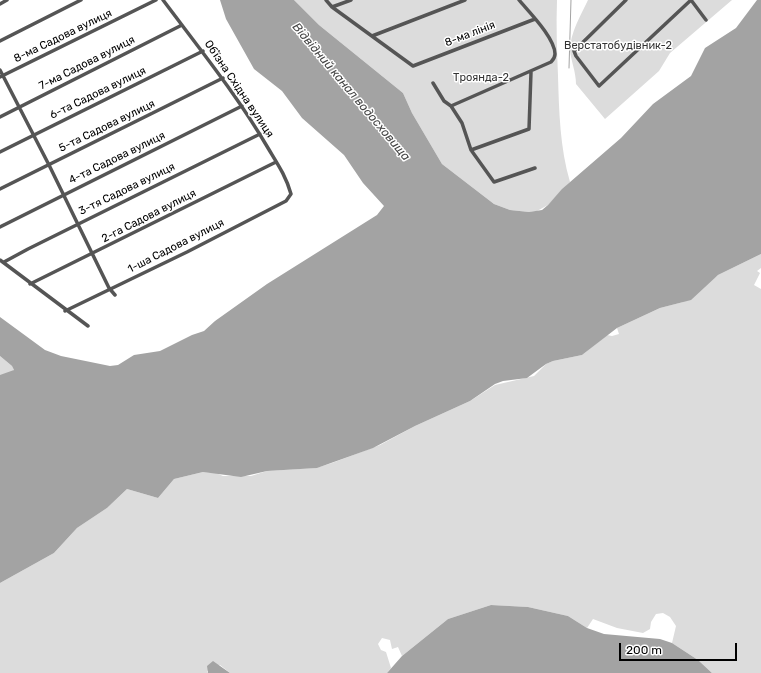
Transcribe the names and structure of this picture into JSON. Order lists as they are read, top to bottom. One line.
{"streets":{"street":["8-ма лінія","8-ма Садова вулиця","7-ма Садова вулиця","Обʼїзна Східна вулиця","6-та Садова вулиця","5-та Садова вулиця","4-та Садова вулиця","3-тя Садова вулиця","2-га Садова вулиця","1-ша Садова вулиця"]},"crossings":[["7-ма Садова вулиця","Обʼїзна Східна вулиця"],["Обʼїзна Східна вулиця","6-та Садова вулиця"],["Обʼїзна Східна вулиця","5-та Садова вулиця"],["Обʼїзна Східна вулиця","4-та Садова вулиця"],["Обʼїзна Східна вулиця","3-тя Садова вулиця"],["Обʼїзна Східна вулиця","2-га Садова вулиця"],["Обʼїзна Східна вулиця","1-ша Садова вулиця"]],"water":["Відвідний канал водосховища"],"parks":["Верстатобудівник-2","Троянда-2"],"scale_bar":"200 m"}
